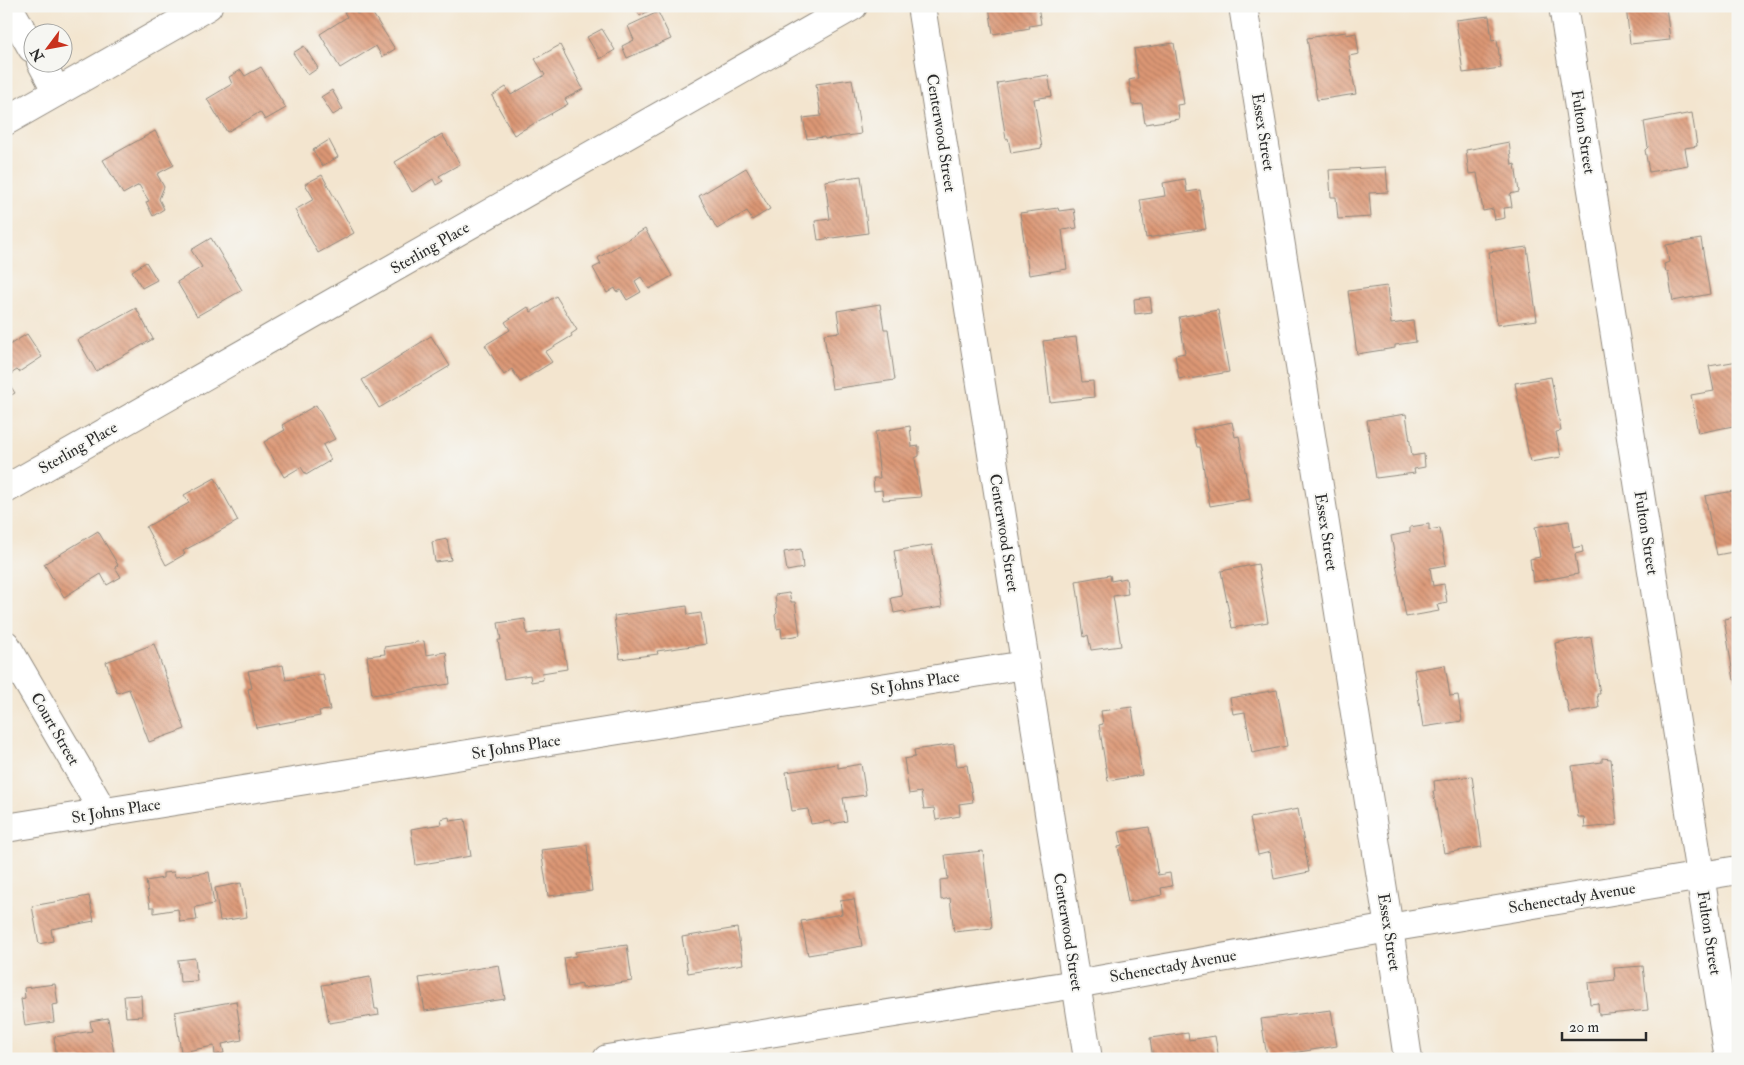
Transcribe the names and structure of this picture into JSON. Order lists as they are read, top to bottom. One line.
{"streets":{"street":["Essex Street","Fulton Street","Centerwood Street","Sterling Place","St Johns Place","Court Street","Schenectady Avenue"]},"crossings":[["Essex Street","Schenectady Avenue"],["Fulton Street","Schenectady Avenue"],["Centerwood Street","St Johns Place"],["Centerwood Street","Schenectady Avenue"],["St Johns Place","Court Street"]],"scale_bar":"20 m","north":"bottom left"}
